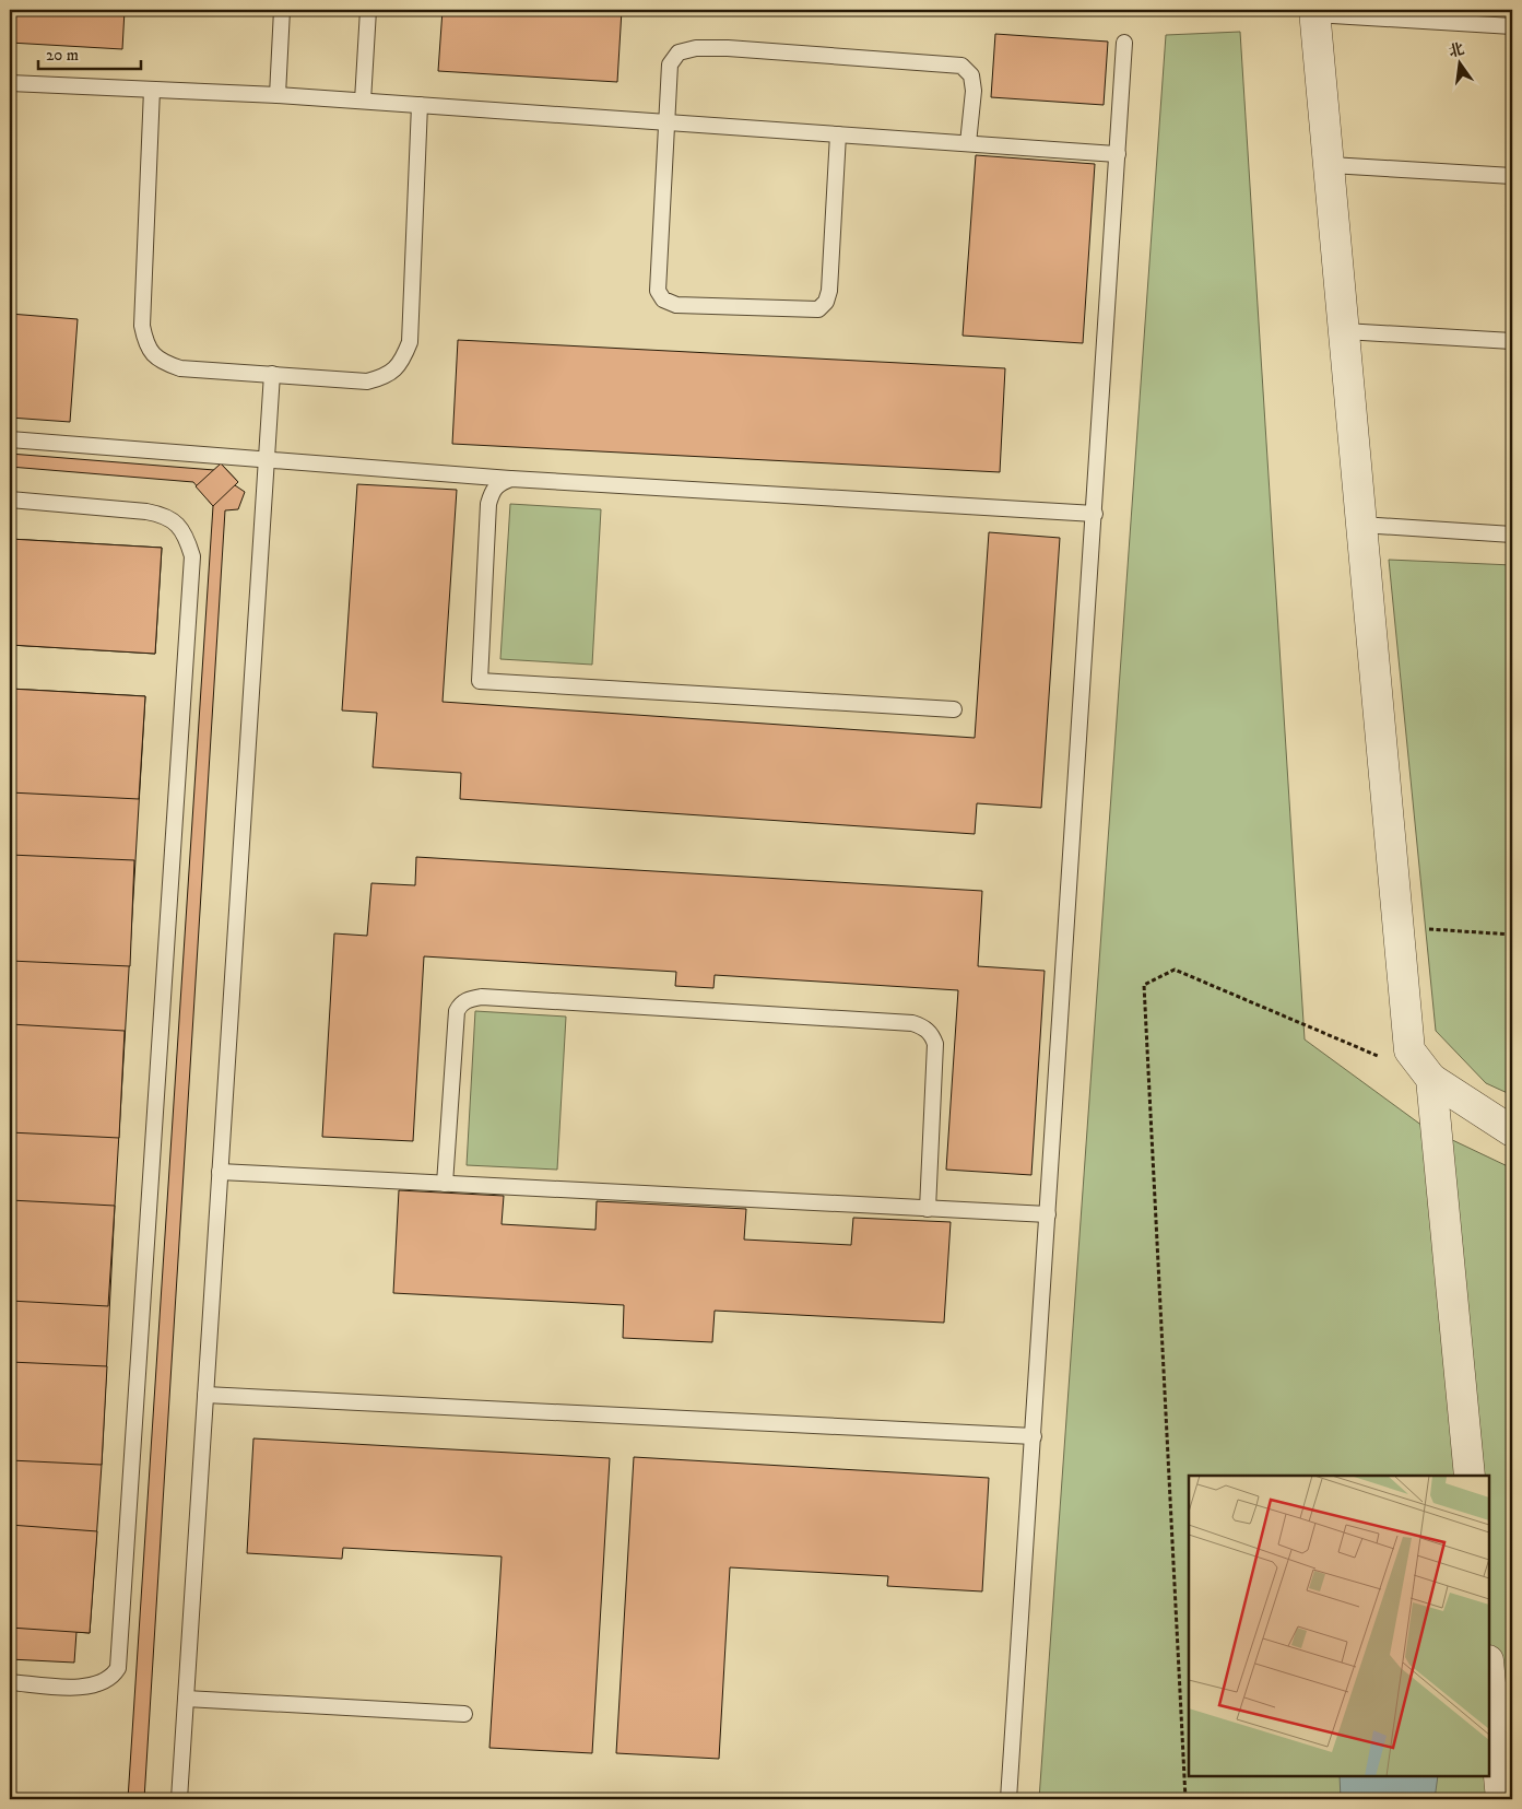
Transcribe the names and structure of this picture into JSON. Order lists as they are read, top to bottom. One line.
{"scale_bar":"20 m","north":"top"}
